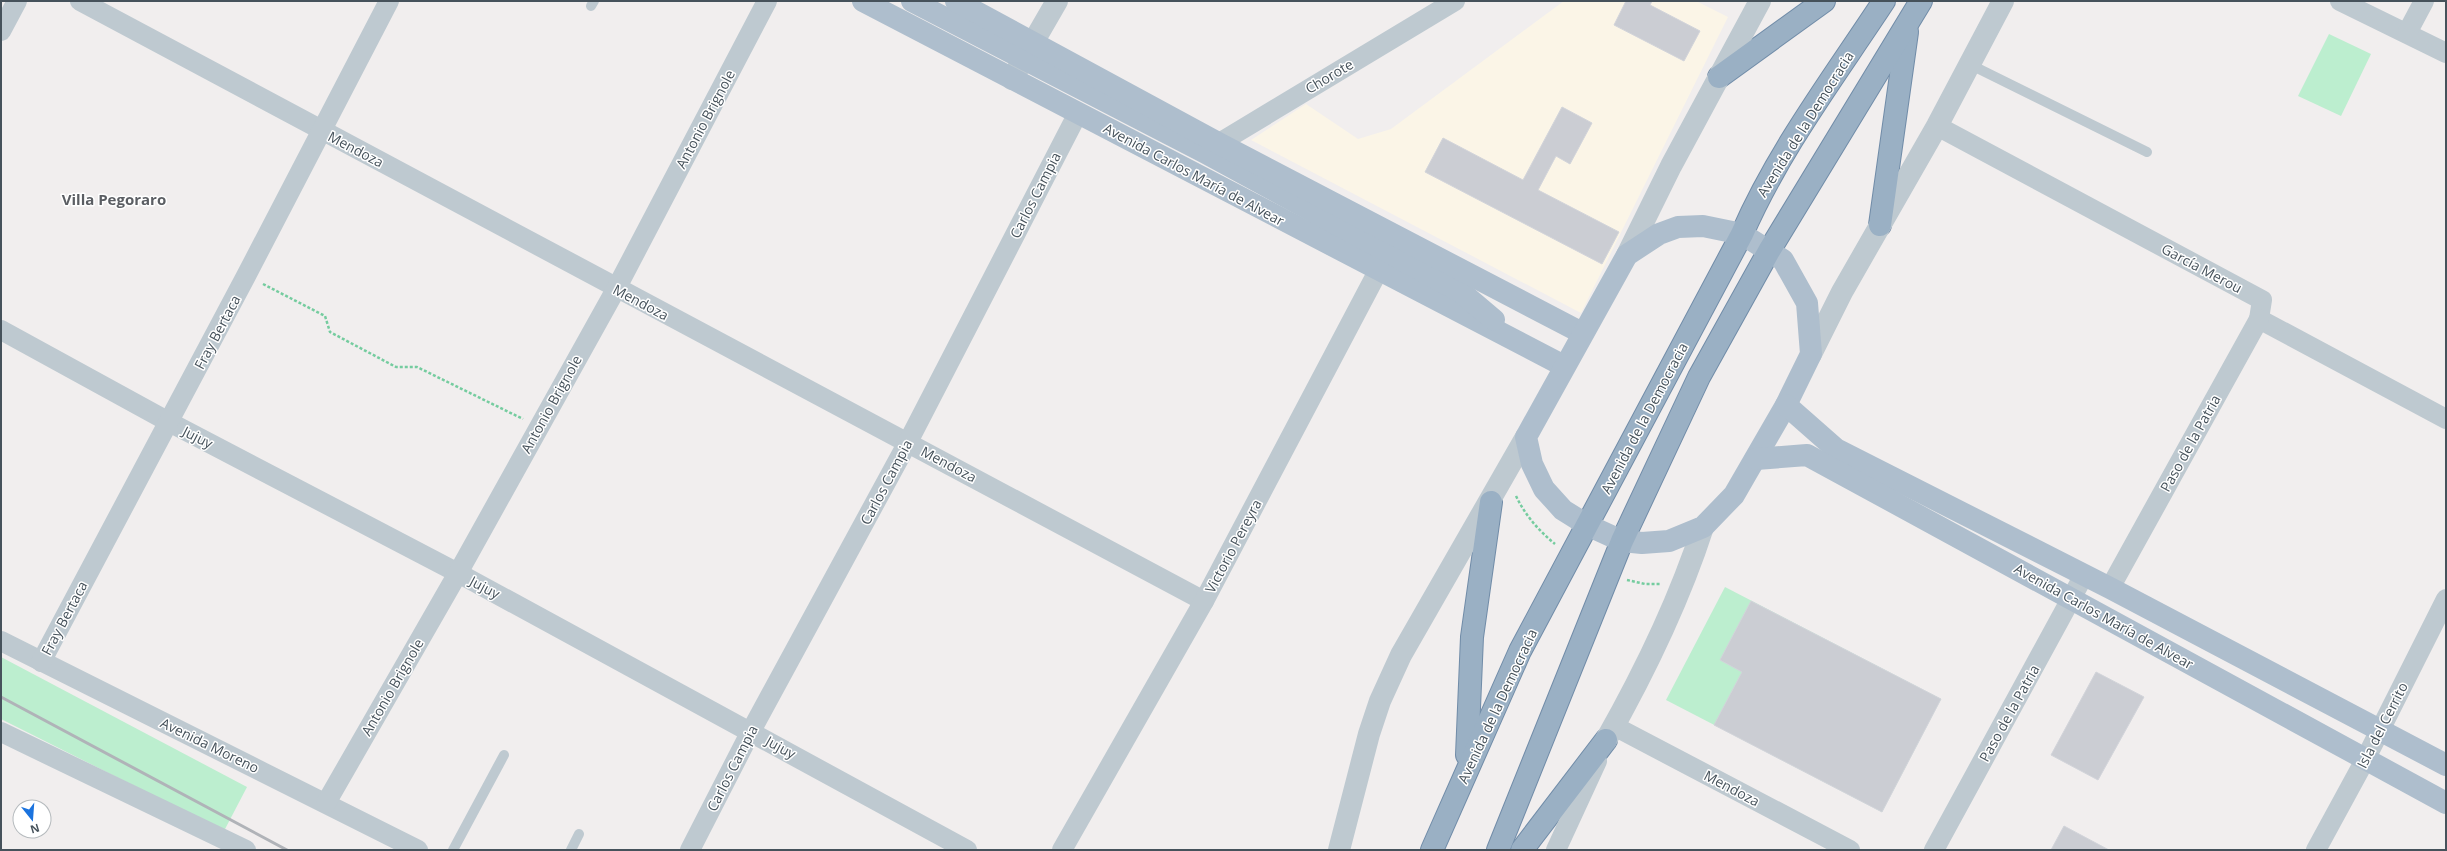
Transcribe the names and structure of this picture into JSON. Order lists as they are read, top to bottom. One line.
{"streets":{"highway":["Avenida de la Democracia"],"main road":["Avenida Carlos María de Alvear"],"street":["Chorote","Antonio Brignole","Mendoza","Carlos Campia","García Merou","Fray Bertaca","Jujuy","Paso de la Patria","Victorio Pereyra","Isla del Cerrito","Avenida Moreno"]},"crossings":[["Chorote","Avenida Carlos María de Alvear"],["Antonio Brignole","Mendoza"],["Antonio Brignole","Jujuy"],["Antonio Brignole","Avenida Moreno"],["Mendoza","Carlos Campia"],["Mendoza","Fray Bertaca"],["Mendoza","Victorio Pereyra"],["Avenida Carlos María de Alvear","Carlos Campia"],["Avenida Carlos María de Alvear","Paso de la Patria"],["Avenida Carlos María de Alvear","Victorio Pereyra"],["Avenida Carlos María de Alvear","Isla del Cerrito"],["Carlos Campia","Jujuy"],["García Merou","Paso de la Patria"],["Fray Bertaca","Jujuy"],["Fray Bertaca","Avenida Moreno"]],"districts":["Villa Pegoraro"],"north":"bottom"}
